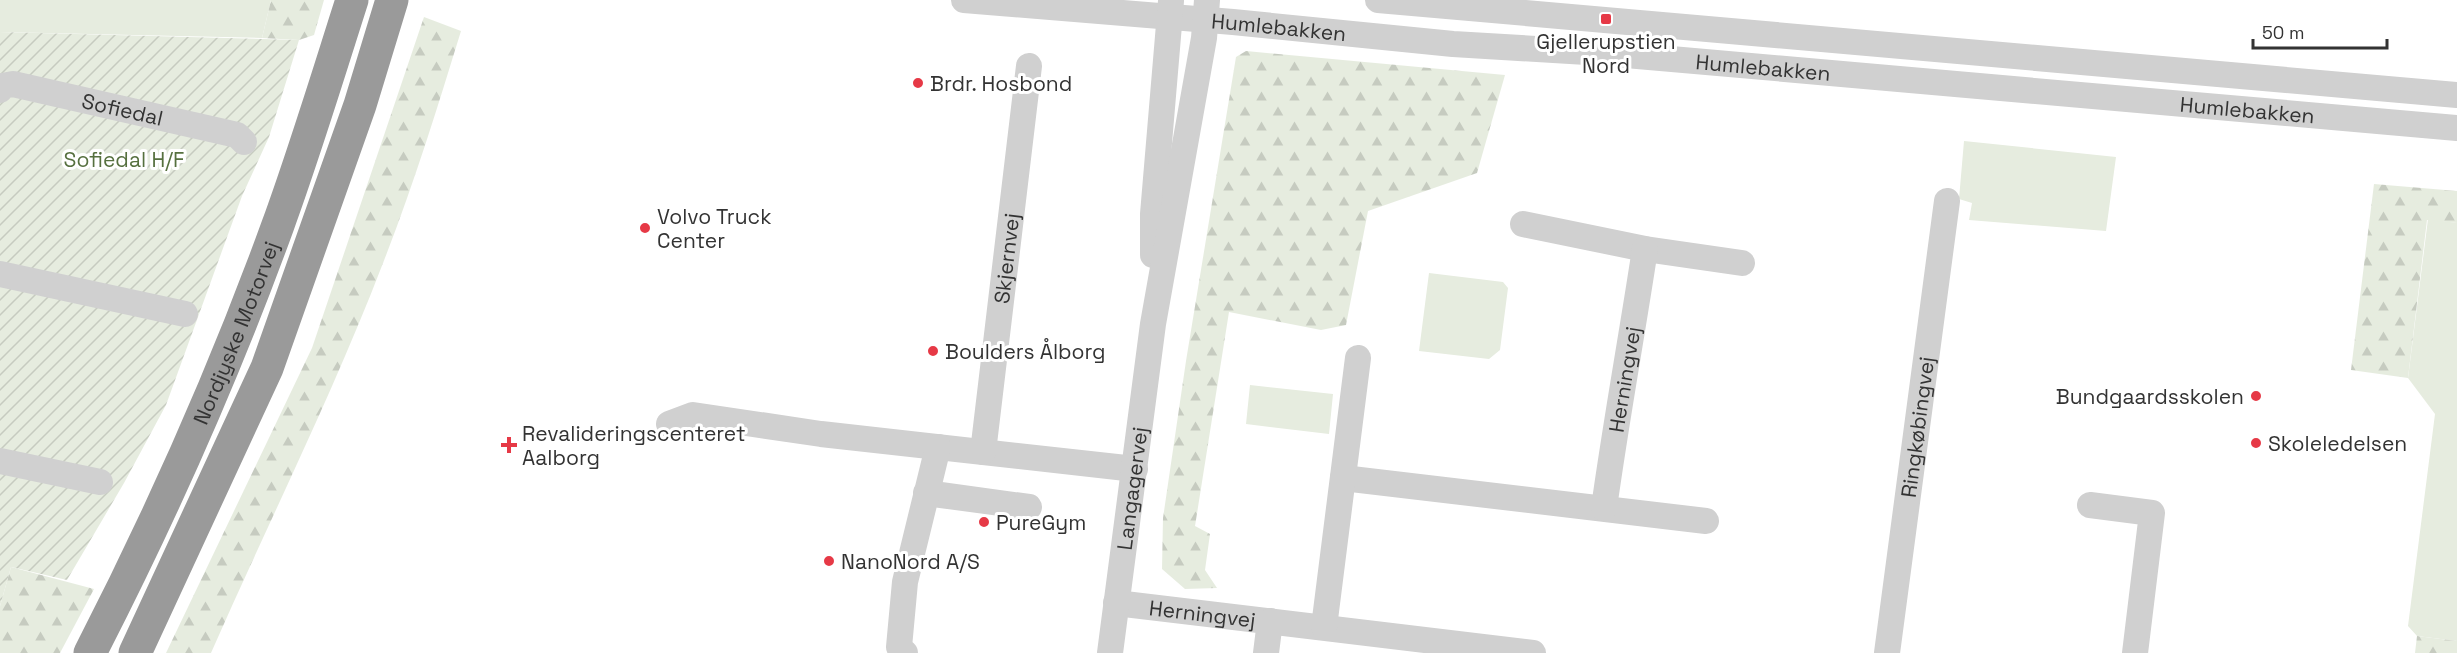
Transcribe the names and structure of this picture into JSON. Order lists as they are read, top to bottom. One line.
{"streets":{"highway":["Nordjyske Motorvej"],"street":["Humlebakken","Sofiedal","Skjernvej","Herningvej","Ringkøbingvej","Langagervej"]},"crossings":[["Humlebakken","Langagervej"],["Herningvej","Langagervej"]],"parks":["Sofiedal H/F"],"places":{"transit":["Gjellerupstien Nord"],"other":["Brdr. Hosbond","Volvo Truck Center","Boulders Ålborg","Bundgaardsskolen","Skoleledelsen","PureGym","NanoNord A/S"],"health":["Revalideringscenteret Aalborg"]},"scale_bar":"50 m"}
